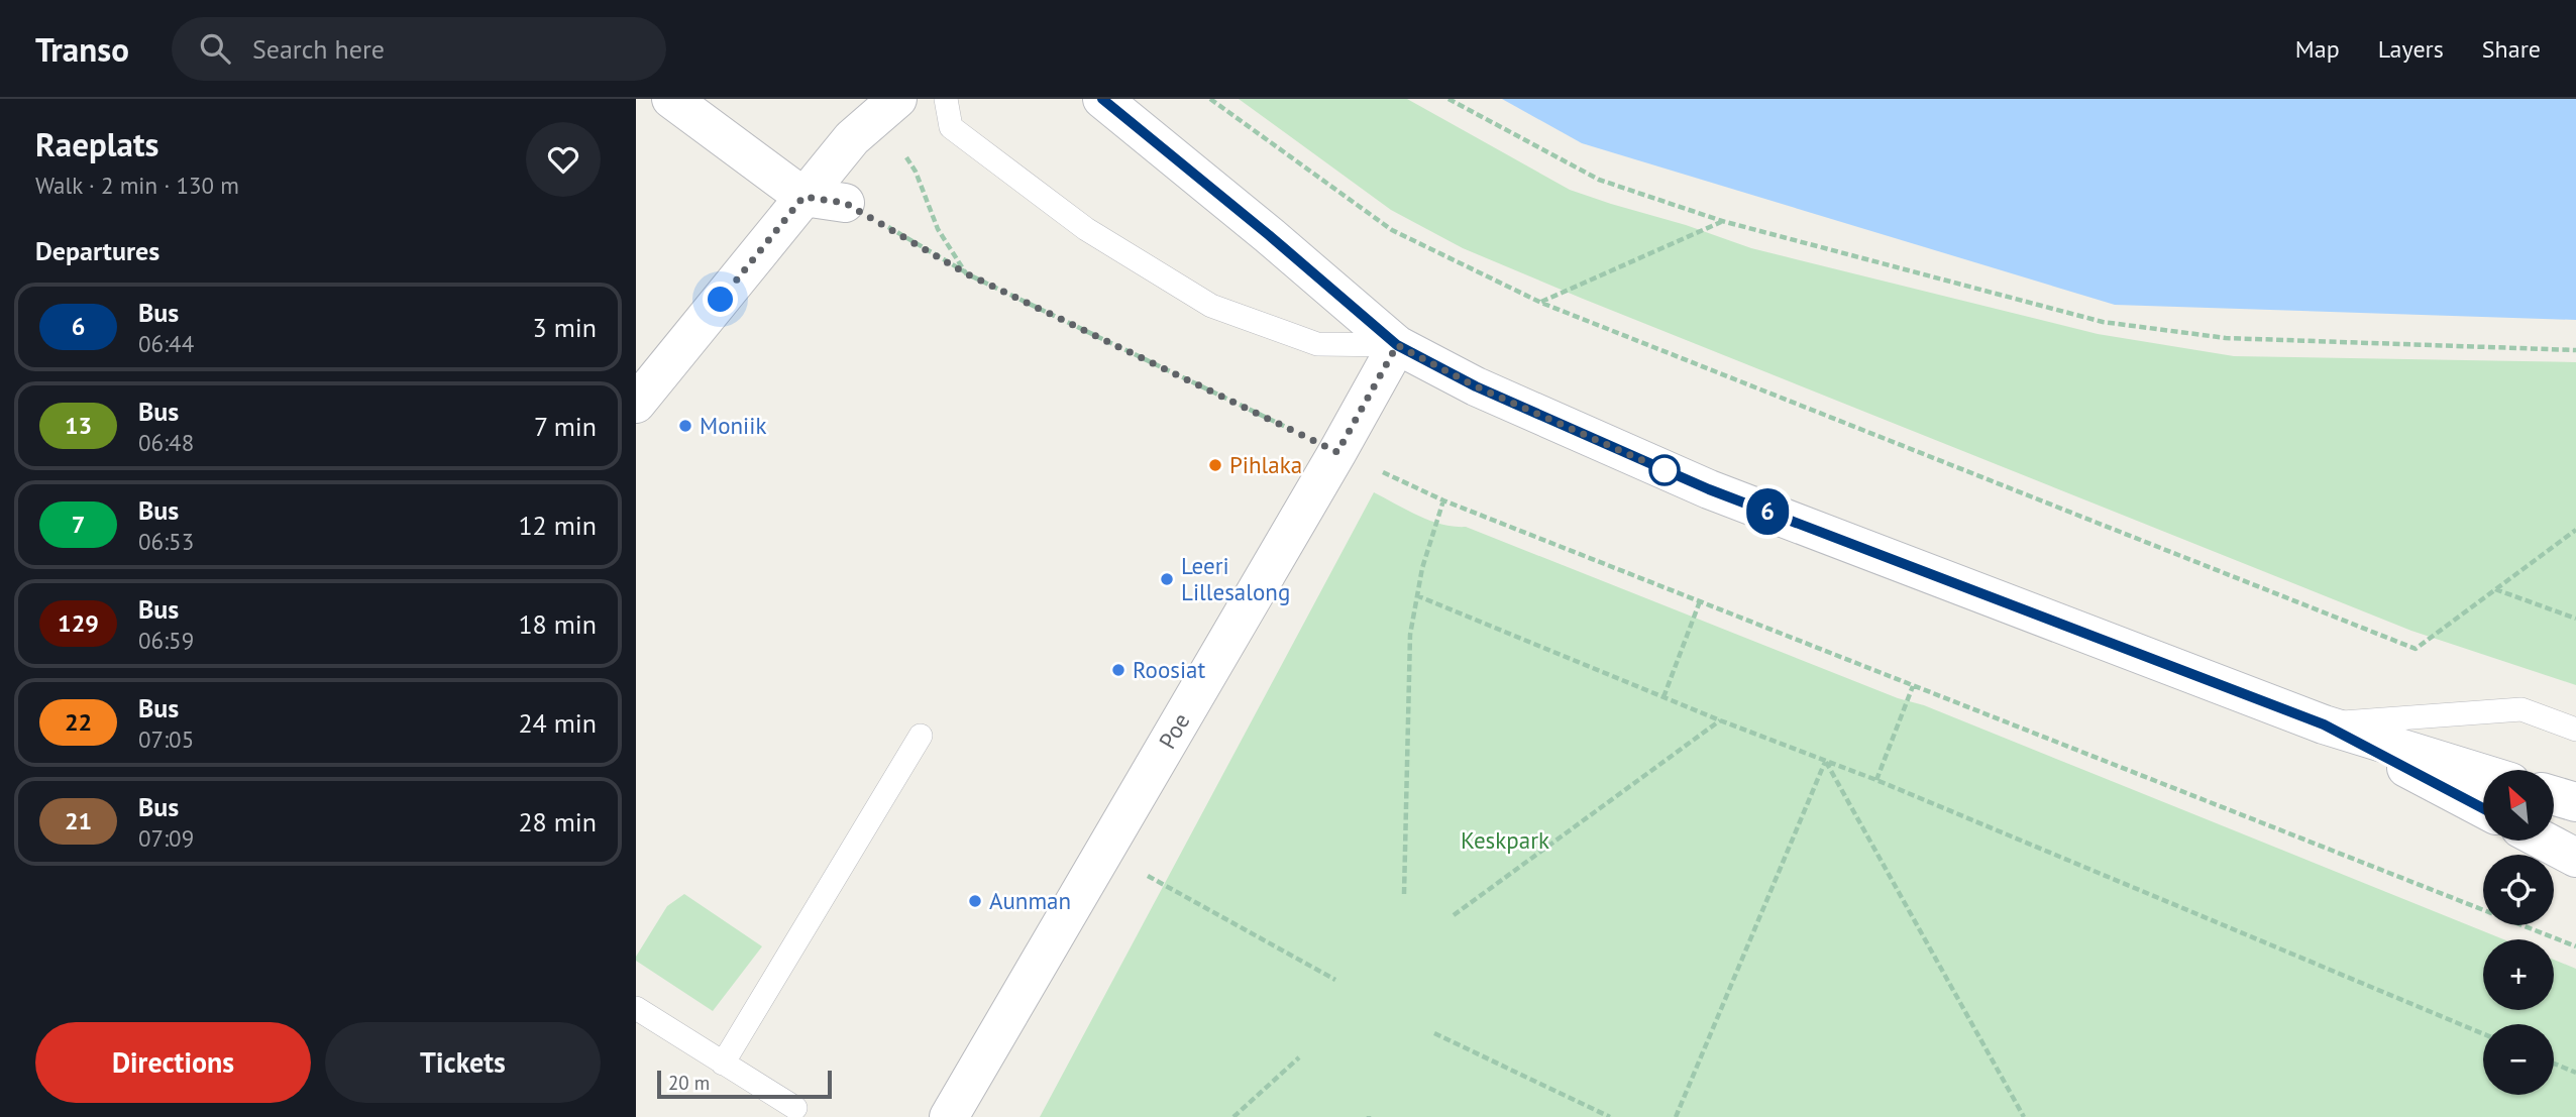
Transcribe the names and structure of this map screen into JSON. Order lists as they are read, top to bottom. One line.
{"streets":{"main road":["Poe"]},"parks":["Keskpark"],"places":["Moniik","Pihlaka","Leeri Lillesalong","Roosiat","Aunman"],"lines":["bus line 6"],"scale_bar":"20 m","north":"top left","page":{"header":"Transo","search":"Search here","nav":["Map","Layers","Share"],"heading":[["Raeplats","Walk · 2 min · 130 m"],"Departures"],"on_map":"6","list":[{"mark":"6","name":"Bus","note":"06:44","value":"3 min"},{"mark":"13","name":"Bus","note":"06:48","value":"7 min"},{"mark":"7","name":"Bus","note":"06:53","value":"12 min"},{"mark":"129","name":"Bus","note":"06:59","value":"18 min"},{"mark":"22","name":"Bus","note":"07:05","value":"24 min"},{"mark":"21","name":"Bus","note":"07:09","value":"28 min"}],"map_buttons":["+","−"],"buttons":["Directions","Tickets"],"scale":"20 m"}}
